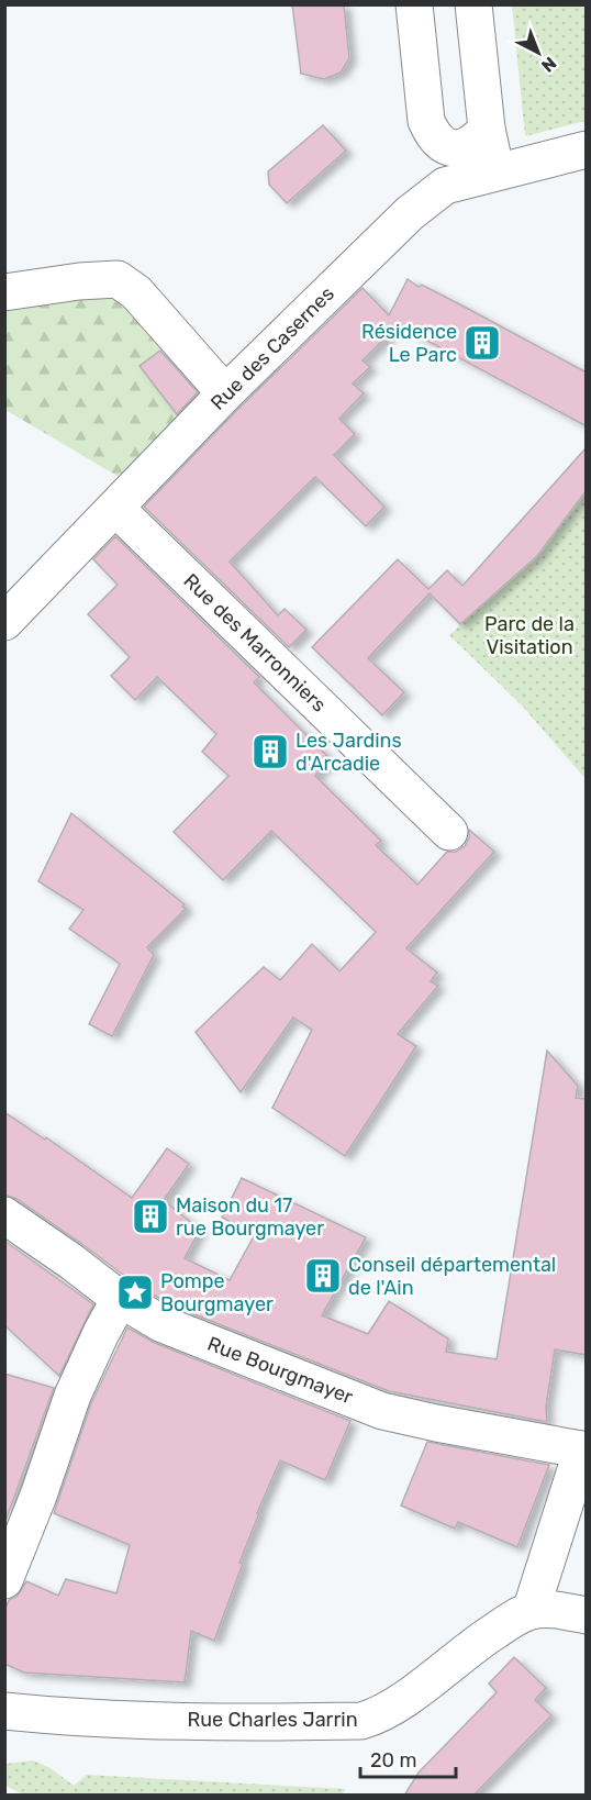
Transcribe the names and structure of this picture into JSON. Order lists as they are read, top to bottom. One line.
{"streets":{"street":["Rue des Casernes","Rue des Marronniers","Rue Bourgmayer","Rue Charles Jarrin"]},"crossings":[["Rue des Casernes","Rue des Marronniers"]],"parks":["Parc de la Visitation"],"places":{"building":["Résidence Le Parc","Les Jardins d'Arcadie","Maison du 17 rue Bourgmayer","Conseil départemental de l'Ain"],"place":["Pompe Bourgmayer"]},"scale_bar":"20 m","north":"bottom right"}
